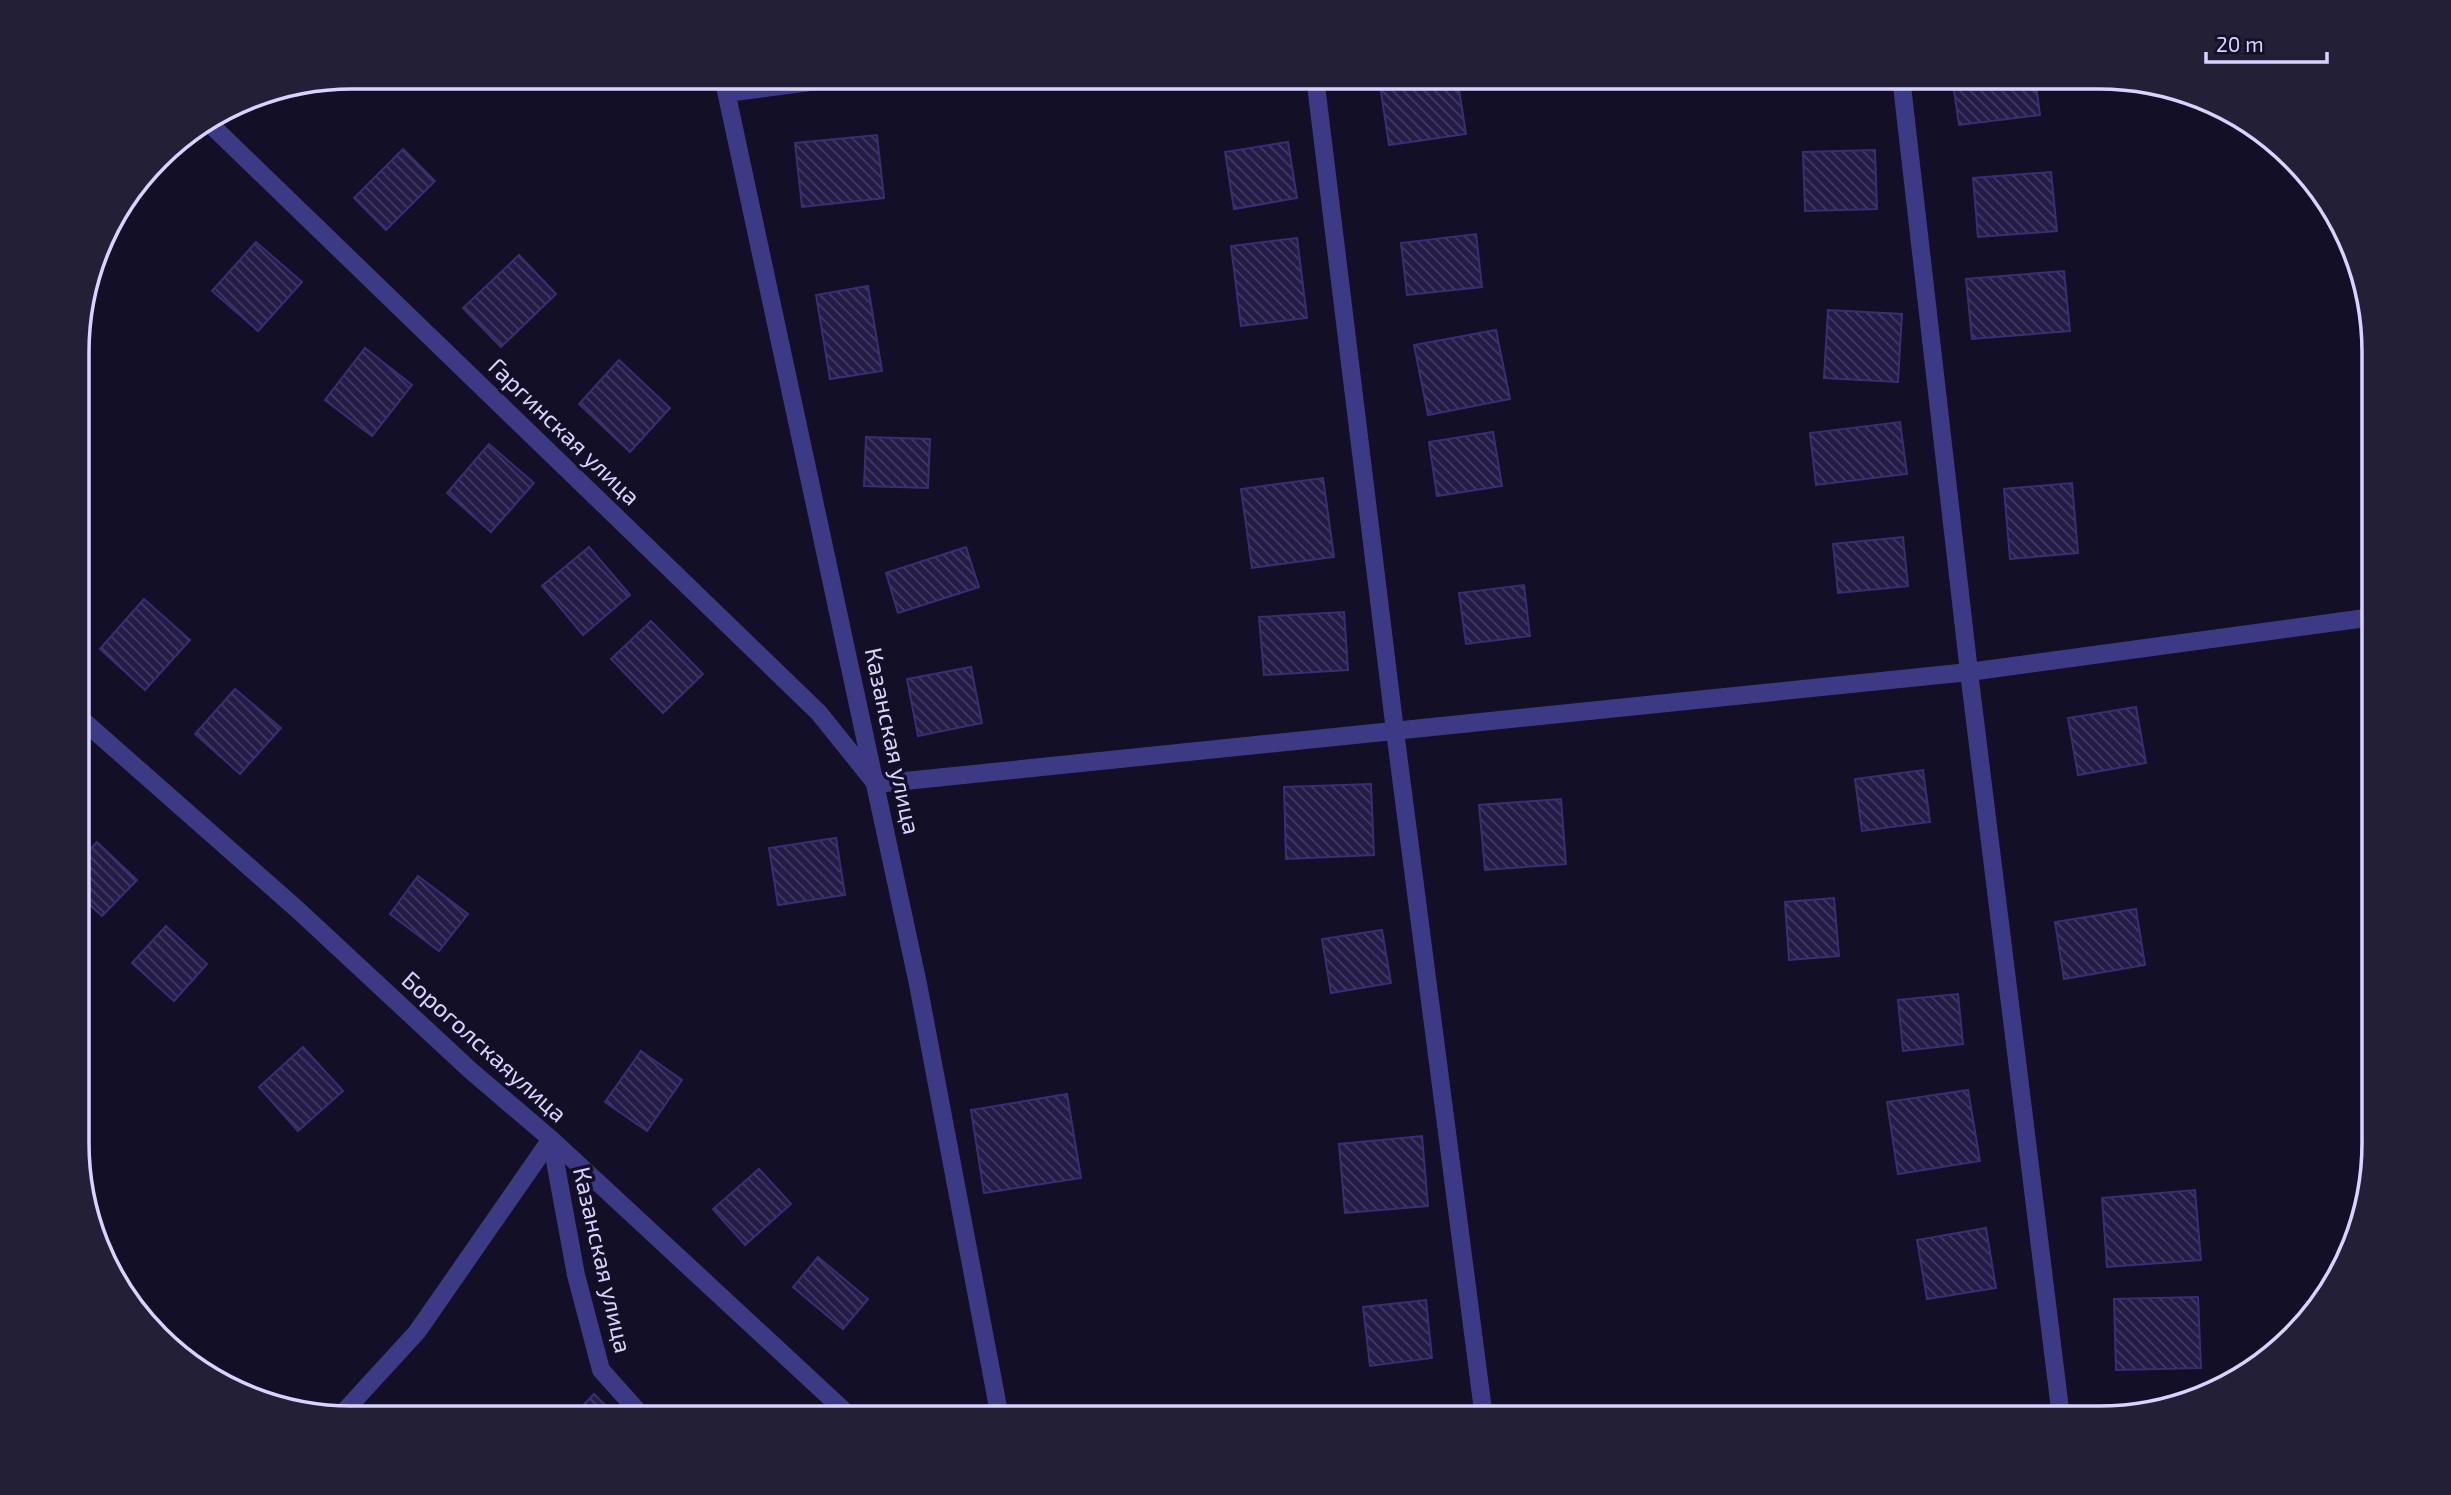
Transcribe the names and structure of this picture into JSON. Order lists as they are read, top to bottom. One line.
{"streets":{"street":["Гаргинская улица","Казанская улица","Бороголскаяулица"]},"crossings":[["Гаргинская улица","Казанская улица"],["Казанская улица","Бороголскаяулица"]],"scale_bar":"20 m"}
